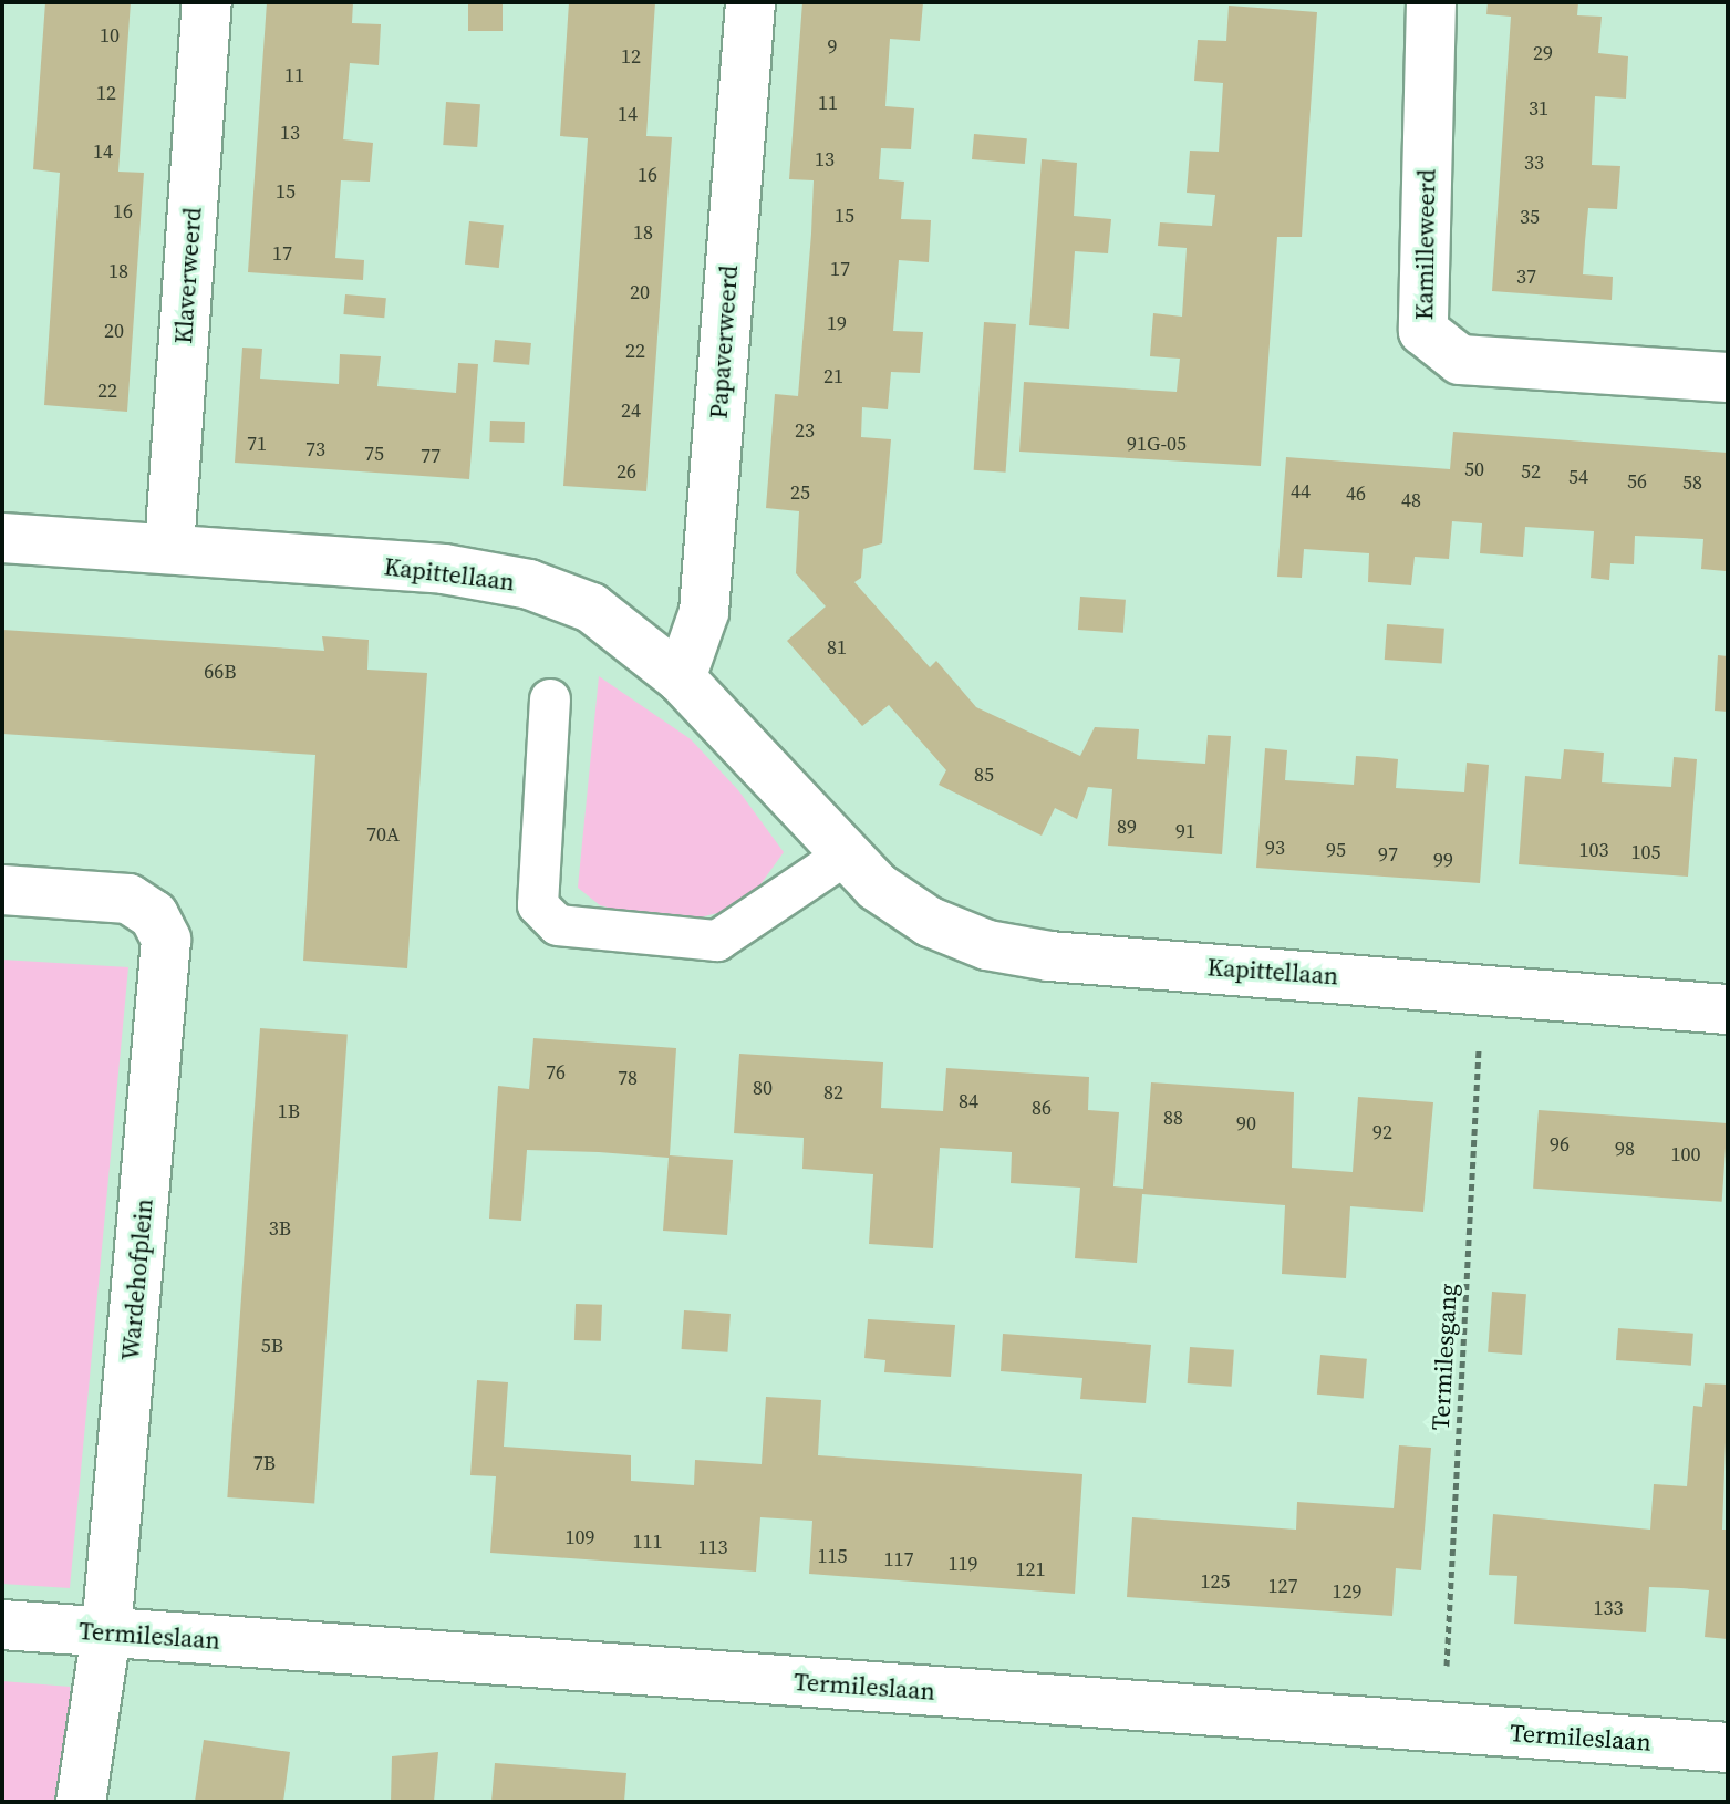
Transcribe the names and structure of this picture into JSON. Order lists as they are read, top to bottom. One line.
{"streets":{"street":["Kamilleweerd","Klaverweerd","Papaverweerd","Kapittellaan","Wardehofplein","Termileslaan"],"path":["Termilesgang"]},"crossings":[["Klaverweerd","Kapittellaan"],["Papaverweerd","Kapittellaan"],["Kapittellaan","Termilesgang"],["Wardehofplein","Termileslaan"],["Termilesgang","Termileslaan"]],"house_numbers":["10","9","29","12","11","12","11","31","14","13","14","13","33","16","15","16","15","35","18","17","17","18","37","20","19","20","22","21","22","24","23","71","91G-05","73","75","77","50","26","52","54","56","58","44","25","46","48","81","66B","85","89","91","70A","93","95","103","105","97","99","76","78","80","82","84","86","1B","88","90","92","96","98","100","3B","5B","7B","109","111","113","115","117","119","121","125","127","129","133"]}
